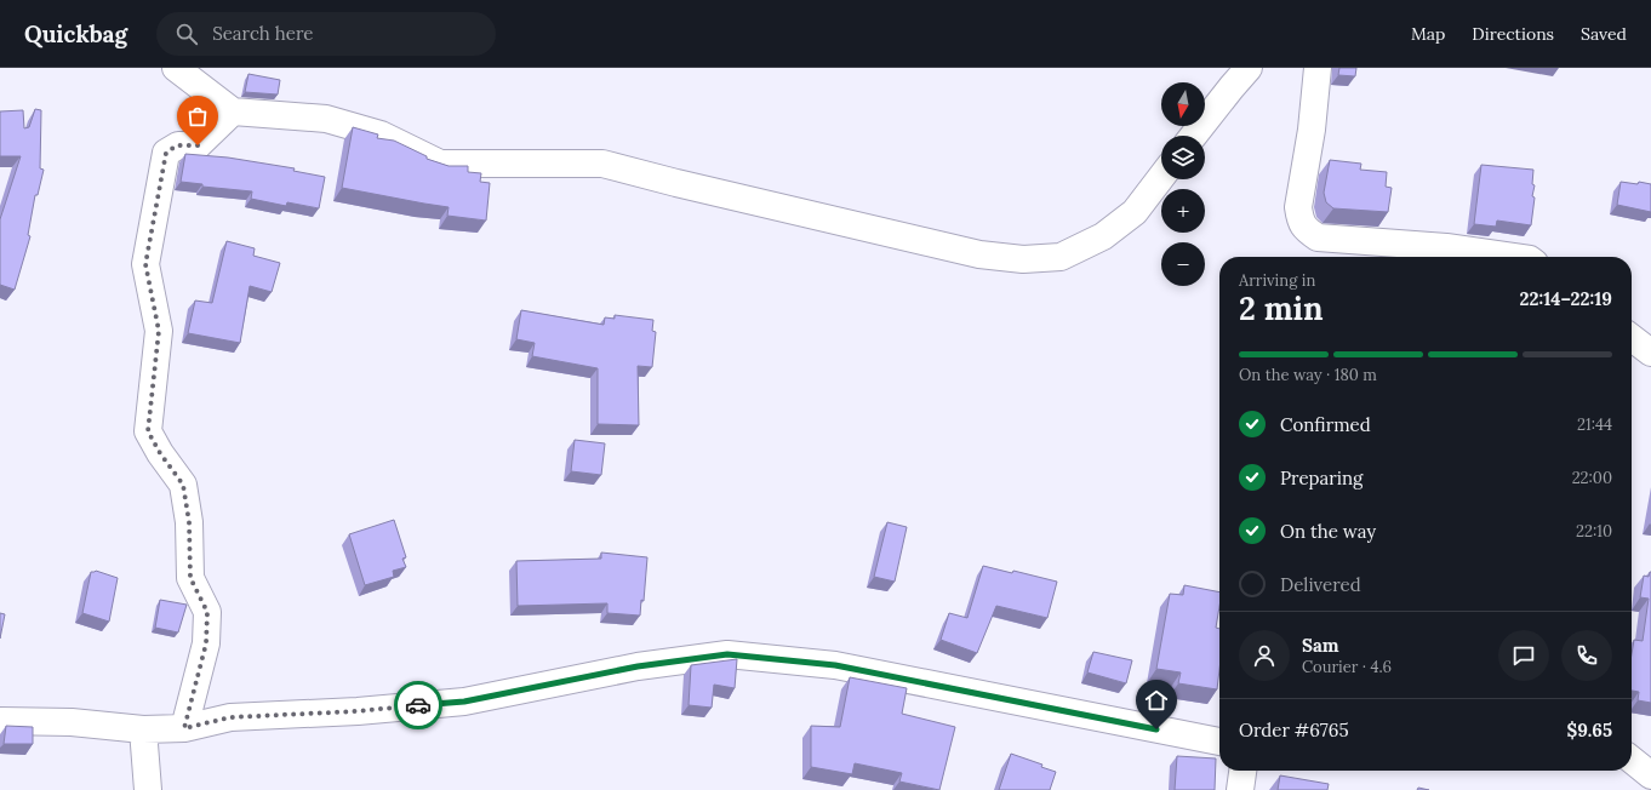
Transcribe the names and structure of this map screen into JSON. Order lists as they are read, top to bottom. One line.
{"north":"bottom","page":{"header":"Quickbag","search":"Search here","nav":["Map","Directions","Saved"],"map_buttons":["+","−"],"heading":["2 min","Arriving in","22:14–22:19"],"panel":["Sam","Courier · 4.6","Order #6765","$9.65"],"bar":"On the way · 180 m","list":[["Confirmed","21:44"],["Preparing","22:00"],["On the way","22:10"],"Delivered"]}}
